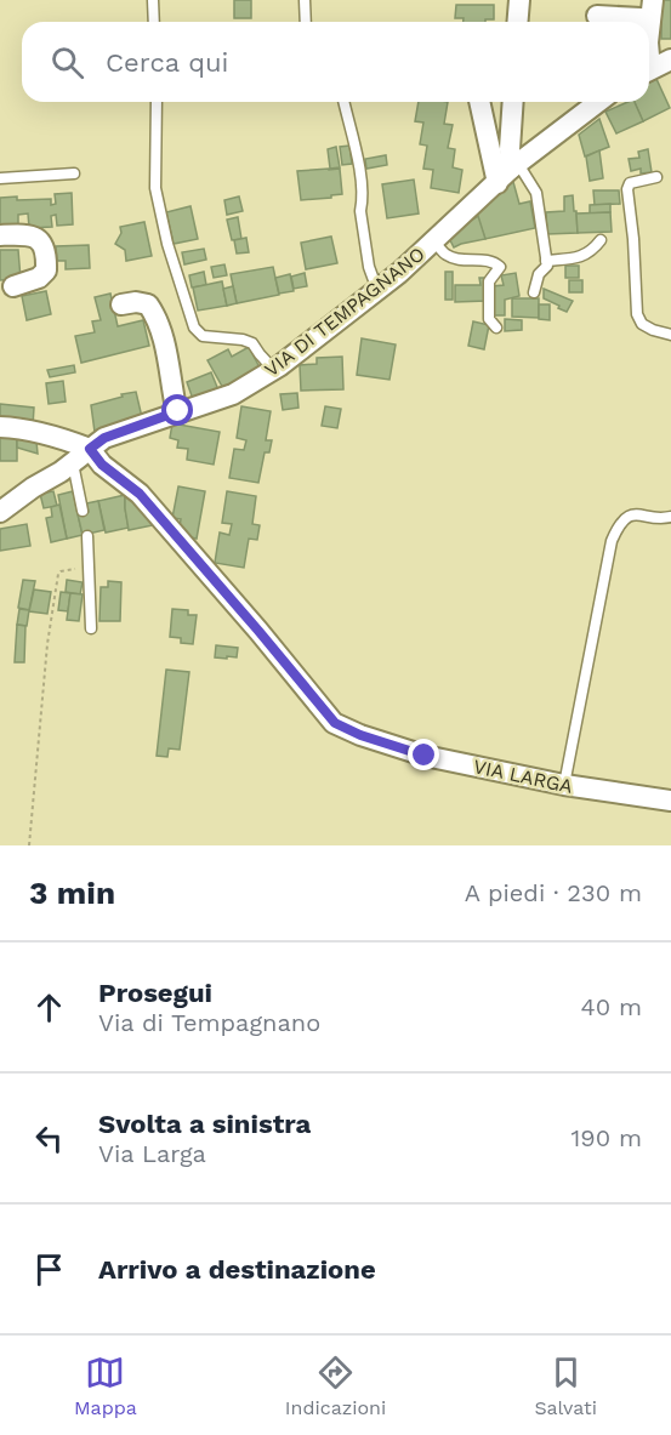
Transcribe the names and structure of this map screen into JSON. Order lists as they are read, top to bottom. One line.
{"streets":{"street":["VIA DI TEMPAGNANO","VIA LARGA"]},"crossings":[["VIA DI TEMPAGNANO","VIA LARGA"]],"page":{"search":"Cerca qui","heading":["3 min","A piedi · 230 m"],"list":[["Prosegui","Via di Tempagnano","40 m"],["Svolta a sinistra","Via Larga","190 m"],"Arrivo a destinazione"],"nav":["Mappa","Indicazioni","Salvati"]}}
